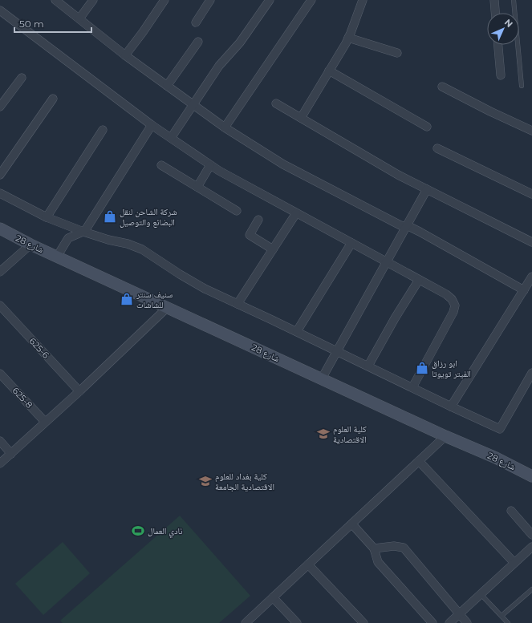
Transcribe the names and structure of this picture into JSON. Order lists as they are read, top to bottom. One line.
{"streets":{"street":["شارع 28","625-6","625-8"]},"places":{"shop":["شركة الشاحن لنقل البضائع والتوصيل","سنيف سنتر للشاشات","ابو رزاق الفيتر تويوتا"],"school or university":["كلية العلوم الاقتصادية","كلية بغداد للعلوم الاقتصادية الجامعة"],"sports":["نادي العمال"]},"scale_bar":"50 m","north":"top right"}
